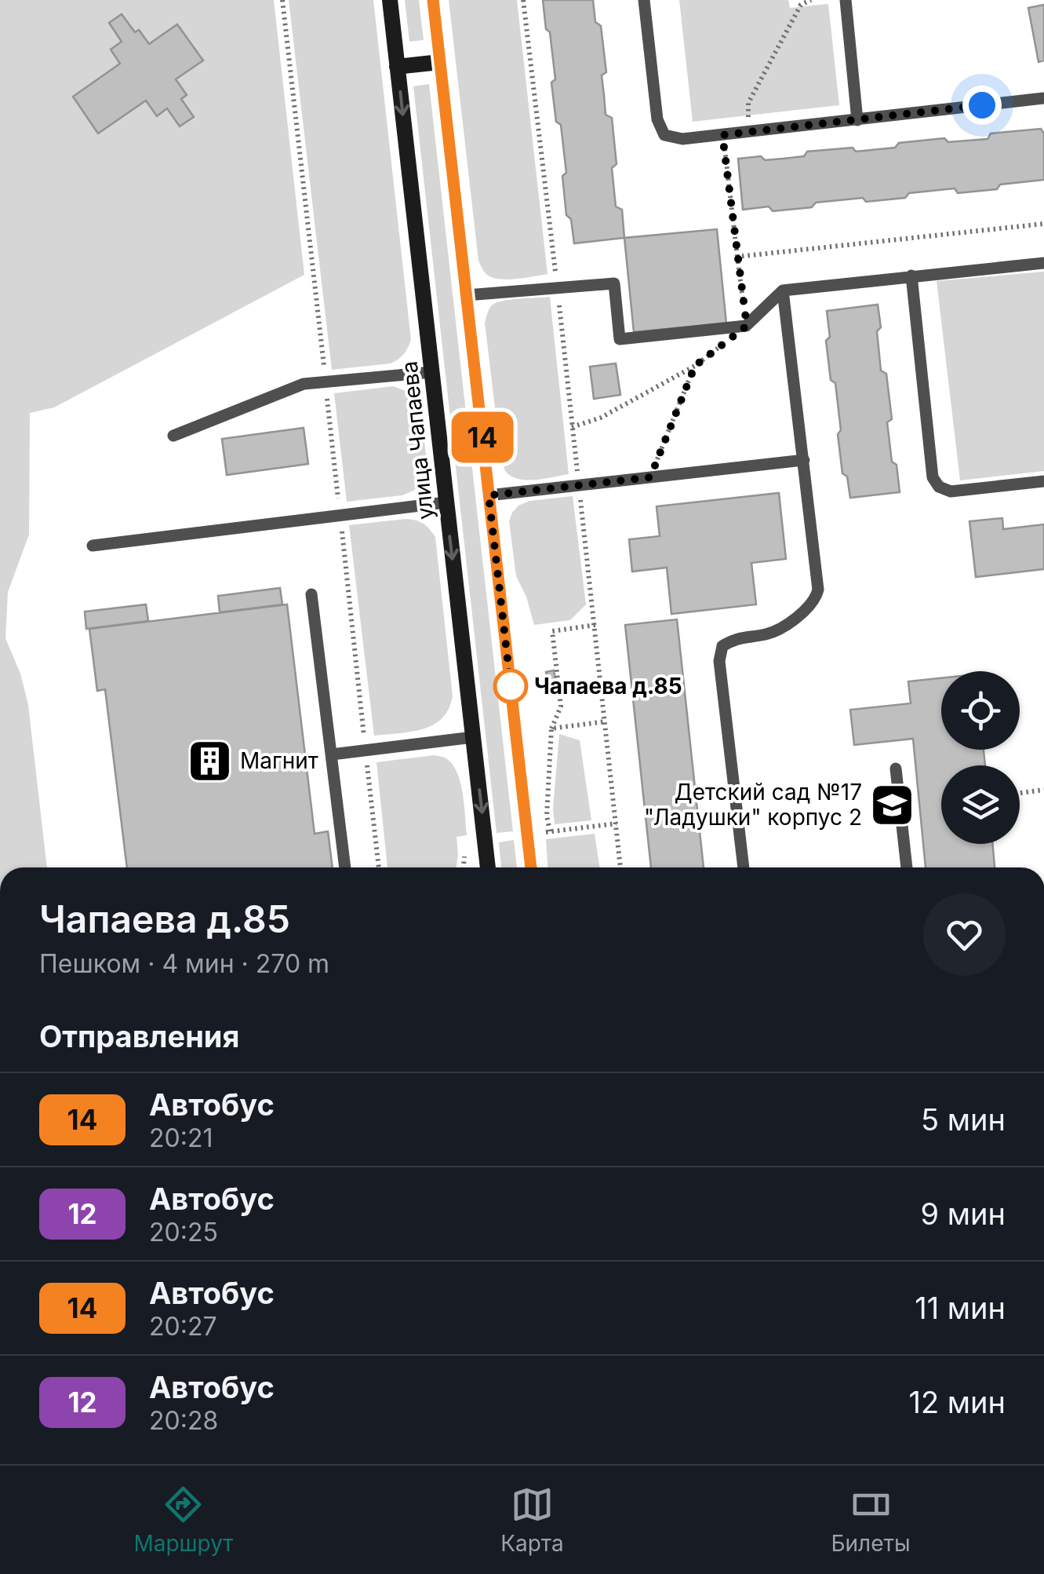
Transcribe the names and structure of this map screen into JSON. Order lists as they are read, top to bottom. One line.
{"streets":{"main road":["улица Чапаева"]},"places":{"other":["Чапаева д.85"],"building":["Магнит"],"school or university":["Детский сад №17 \"Ладушки\" корпус 2"]},"lines":["bus line 14"],"page":{"on_map":"14","heading":[["Чапаева д.85","Пешком · 4 мин · 270 m"],"Отправления"],"list":[{"mark":"14","name":"Автобус","note":"20:21","value":"5 мин"},{"mark":"12","name":"Автобус","note":"20:25","value":"9 мин"},{"mark":"14","name":"Автобус","note":"20:27","value":"11 мин"},{"mark":"12","name":"Автобус","note":"20:28","value":"12 мин"}],"tabs":["Маршрут","Карта","Билеты"]}}
